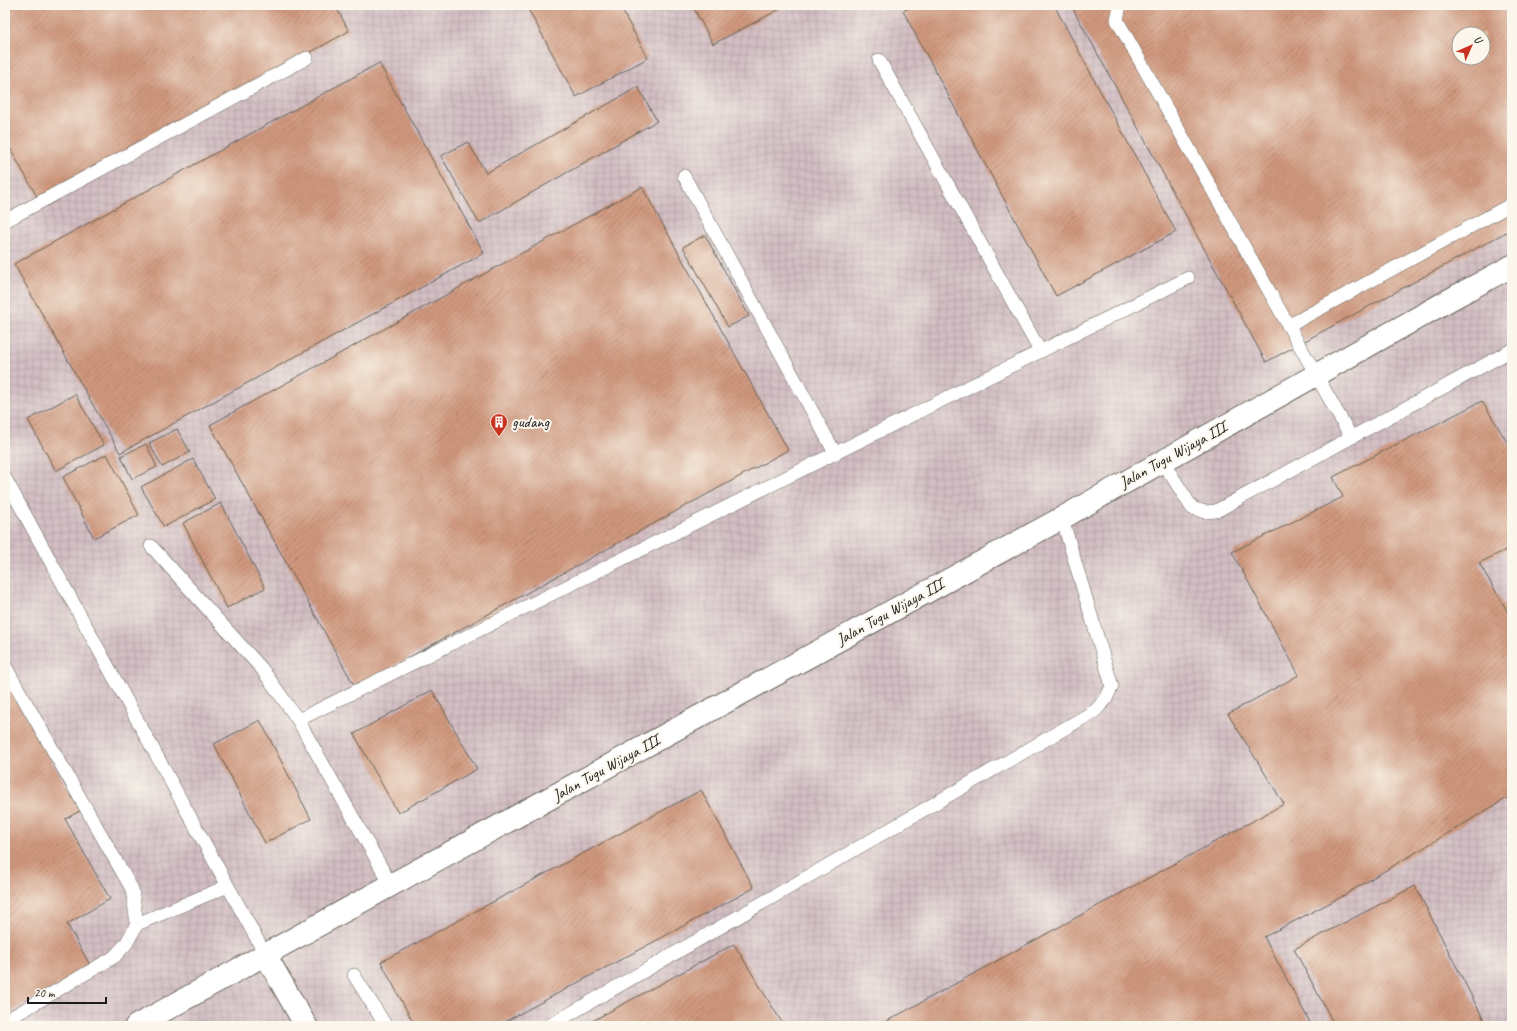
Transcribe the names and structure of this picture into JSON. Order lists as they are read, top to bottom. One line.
{"streets":{"street":["Jalan Tugu Wijaya III"]},"places":{"building":["gudang"]},"scale_bar":"20 m","north":"top right"}
